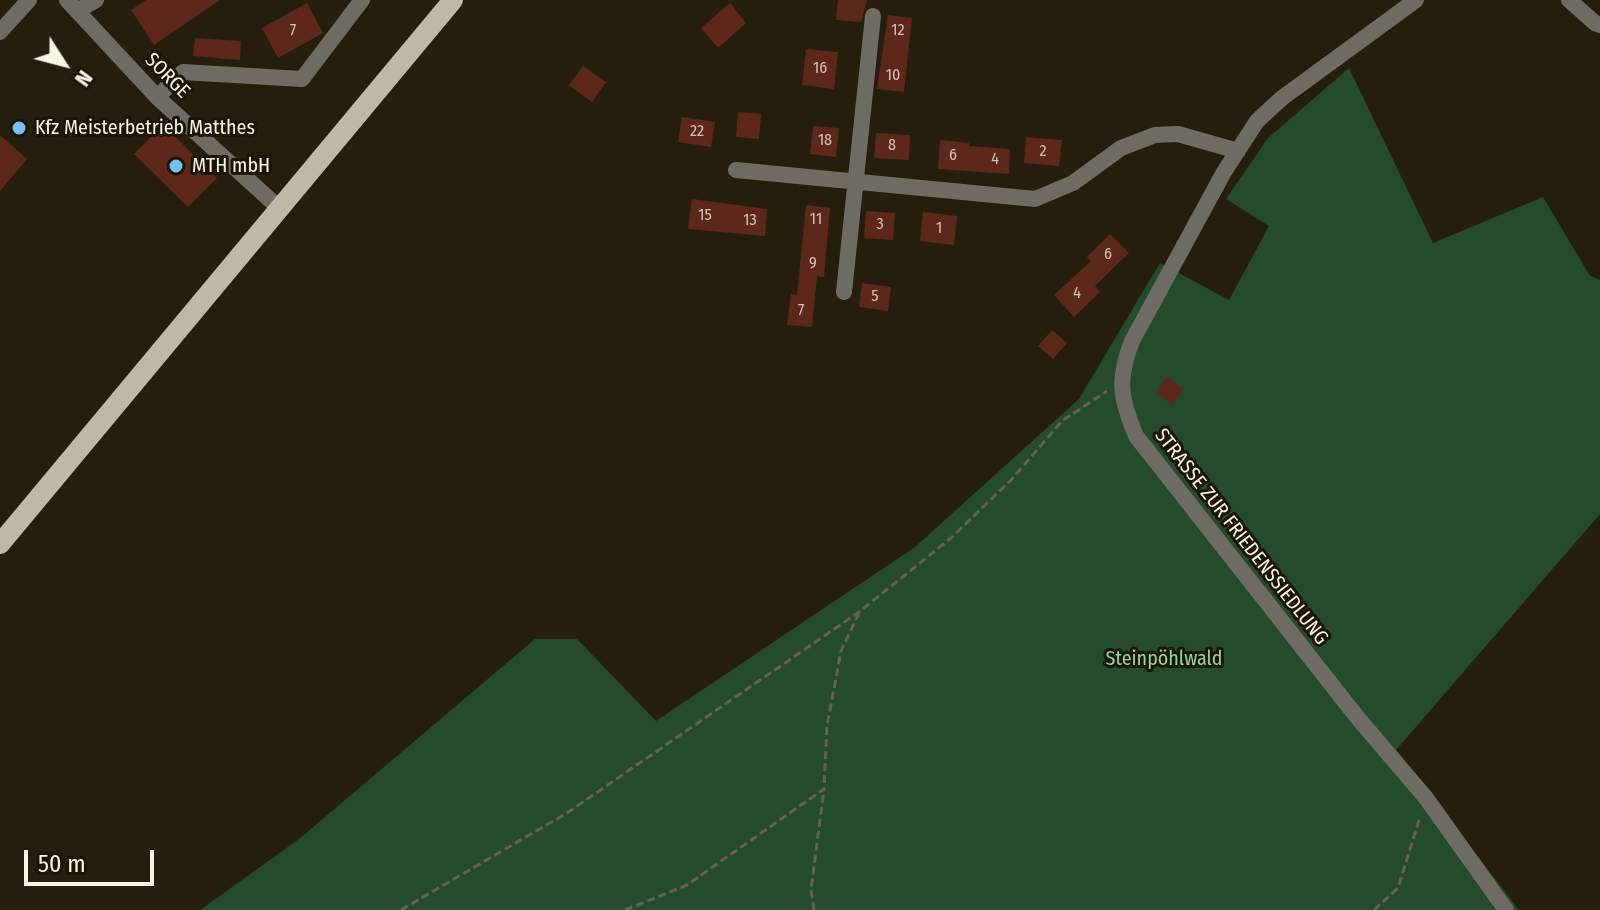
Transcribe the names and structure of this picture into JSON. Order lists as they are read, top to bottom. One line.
{"streets":{"street":["SORGE","STRASSE ZUR FRIEDENSSIEDLUNG"]},"parks":["Steinpöhlwald"],"places":["Kfz Meisterbetrieb Matthes","MTH mbH"],"house_numbers":["7","12","16","10","22","18","8","2","6","4","15","11","13","3","1","6","9","4","5","7"],"scale_bar":"50 m","north":"bottom right"}
